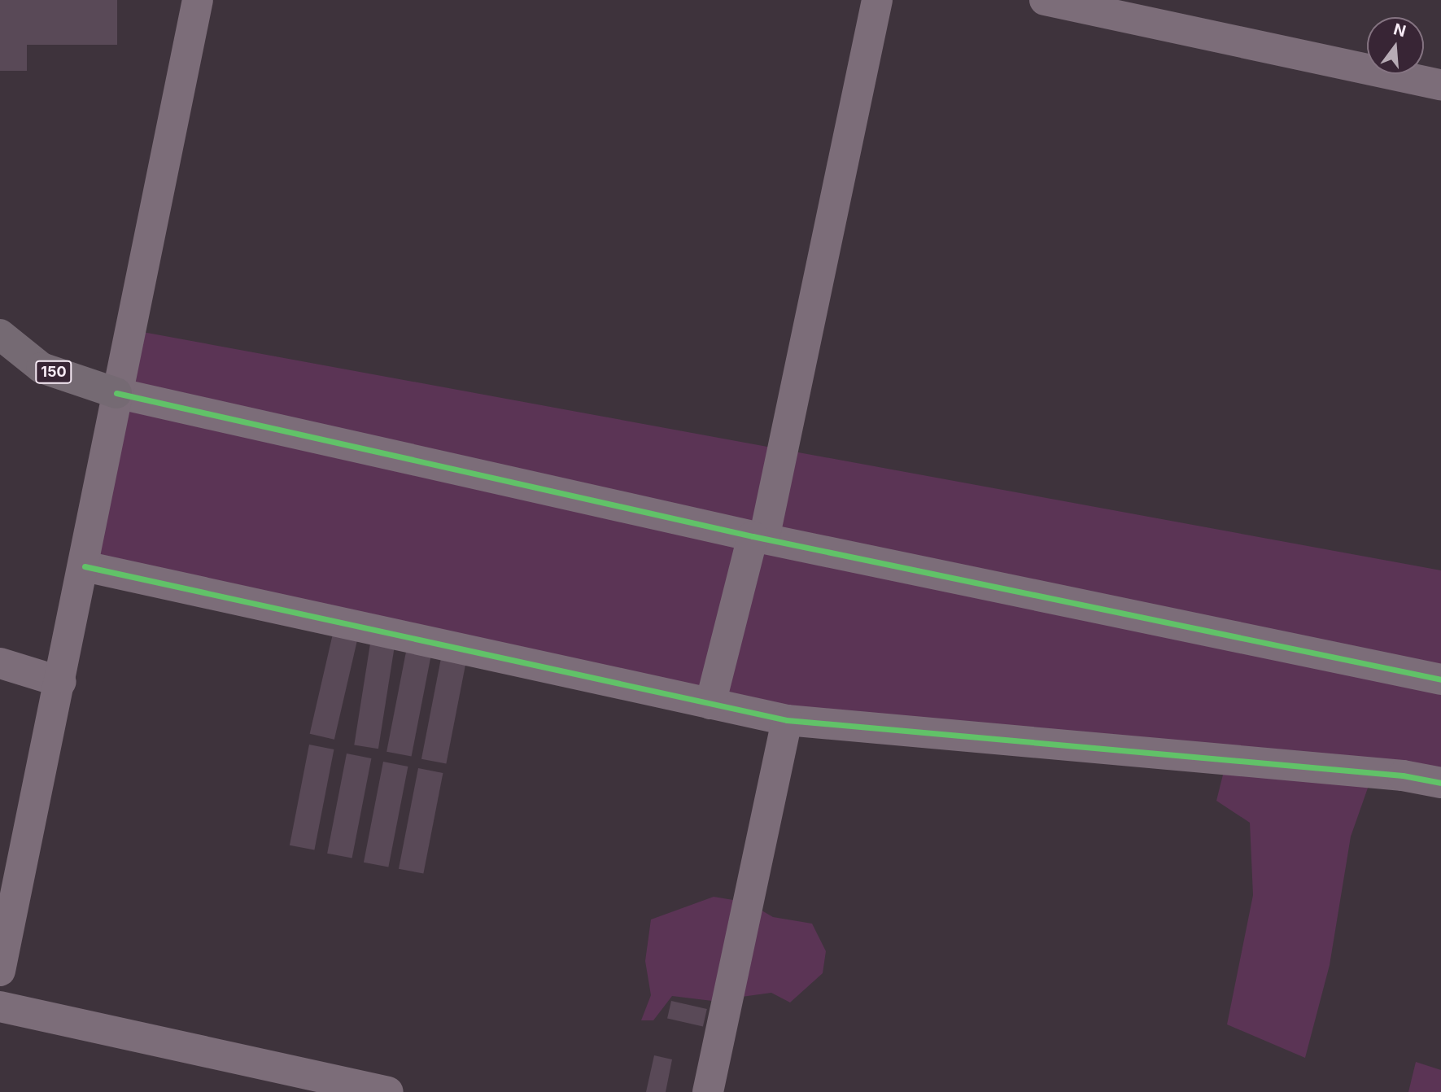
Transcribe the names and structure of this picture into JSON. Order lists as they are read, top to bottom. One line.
{"streets":{"highway":["150"]},"north":"top"}
